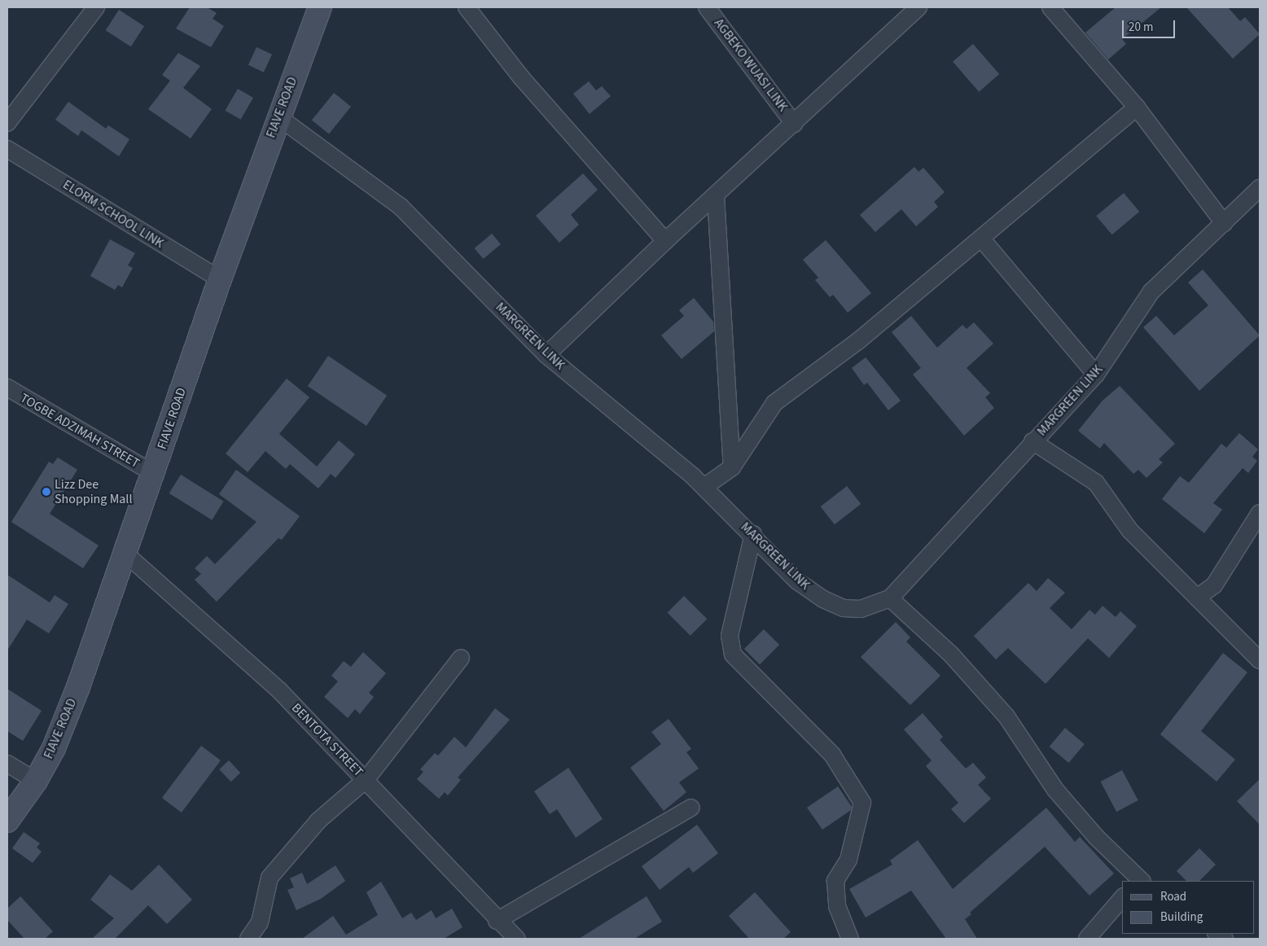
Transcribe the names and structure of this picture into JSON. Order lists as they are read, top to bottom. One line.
{"streets":{"street":["AGBEKO WUASI LINK","FIAVE ROAD","ELORM SCHOOL LINK","MARGREEN LINK","TOGBE ADZIMAH STREET","BENTOTA STREET"]},"crossings":[["FIAVE ROAD","ELORM SCHOOL LINK"],["FIAVE ROAD","MARGREEN LINK"],["FIAVE ROAD","TOGBE ADZIMAH STREET"],["FIAVE ROAD","BENTOTA STREET"]],"places":["Lizz Dee Shopping Mall"],"legend":["Road","Building"],"scale_bar":"20 m"}
